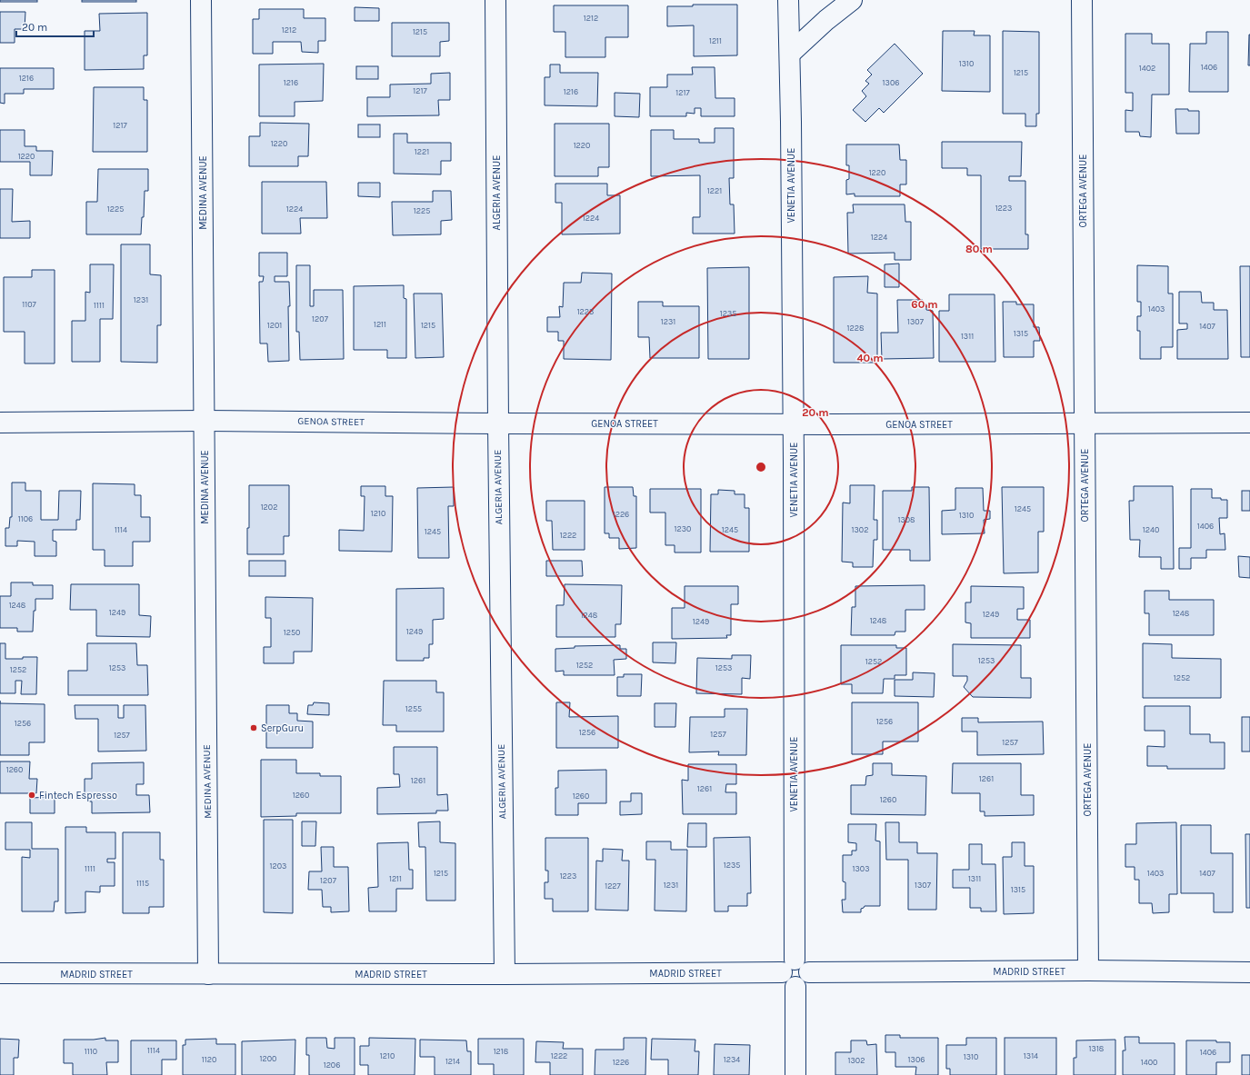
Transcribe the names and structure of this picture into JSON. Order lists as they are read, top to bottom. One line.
{"streets":{"street":["VENETIA AVENUE","ORTEGA AVENUE","MEDINA AVENUE","ALGERIA AVENUE","GENOA STREET","MADRID STREET"]},"crossings":[["VENETIA AVENUE","GENOA STREET"],["VENETIA AVENUE","MADRID STREET"],["ORTEGA AVENUE","GENOA STREET"],["ORTEGA AVENUE","MADRID STREET"],["MEDINA AVENUE","GENOA STREET"],["MEDINA AVENUE","MADRID STREET"],["ALGERIA AVENUE","GENOA STREET"],["ALGERIA AVENUE","MADRID STREET"]],"places":["SerpGuru","Fintech Espresso"],"house_numbers":["1212","1212","1215","1211","1310","1406","1402","1215","1216","1216","1306","1217","1216","1217","1217","1220","1220","1221","1220","1220","1221","1223","1225","1224","1225","1224","1224","1231","1107","1111","1403","1223","1235","1207","1231","1307","1211","1201","1215","1407","1228","1315","1311","1202","1245","1210","1226","1310","1106","1308","1406","1230","1114","1245","1302","1240","1245","1222","1248","1249","1248","1249","1248","1248","1249","1249","1250","1253","1252","1252","1253","1253","1252","1252","1255","1256","1256","1256","1257","1257","1257","1260","1261","1261","1261","1260","1260","1260","1235","1203","1111","1303","1215","1403","1407","1223","1211","1311","1207","1115","1231","1307","1227","1315","1318","1114","1110","1218","1406","1210","1222","1314","1310","1200","1120","1234","1306","1302","1214","1226","1400","1206"],"scale_bar":"20 m","rings":["80 m","60 m","40 m","20 m"]}
